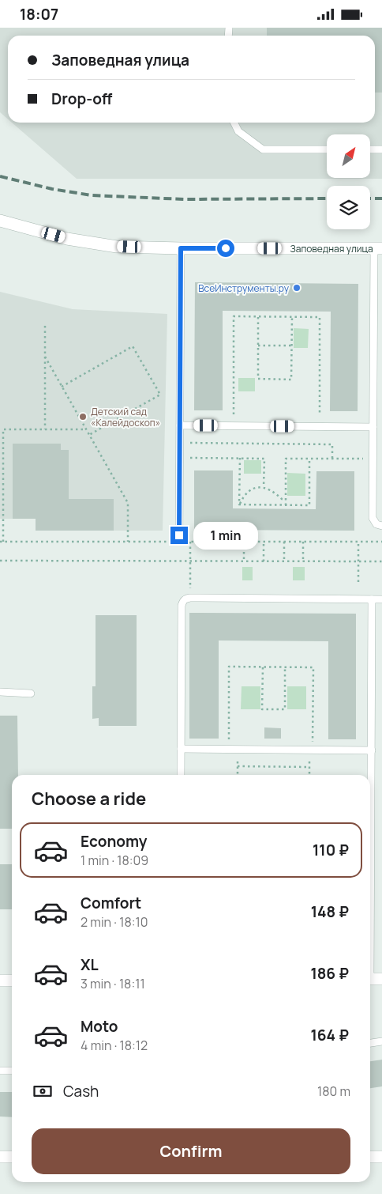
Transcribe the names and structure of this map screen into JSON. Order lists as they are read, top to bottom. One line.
{"streets":{"street":["Заповедная улица"]},"places":["ВсеИнструменты.ру","Детский сад «Калейдоскоп»"],"north":"top right","page":{"status":"18:07","banner":["Заповедная улица","Drop-off"],"bubble":"1 min","heading":"Choose a ride","list":[{"name":"Economy","note":"1 min · 18:09","value":"110 ₽"},{"name":"Comfort","note":"2 min · 18:10","value":"148 ₽"},{"name":"XL","note":"3 min · 18:11","value":"186 ₽"},{"name":"Moto","note":"4 min · 18:12","value":"164 ₽"}],"pay":["Cash","180 m"],"buttons":"Confirm"}}
